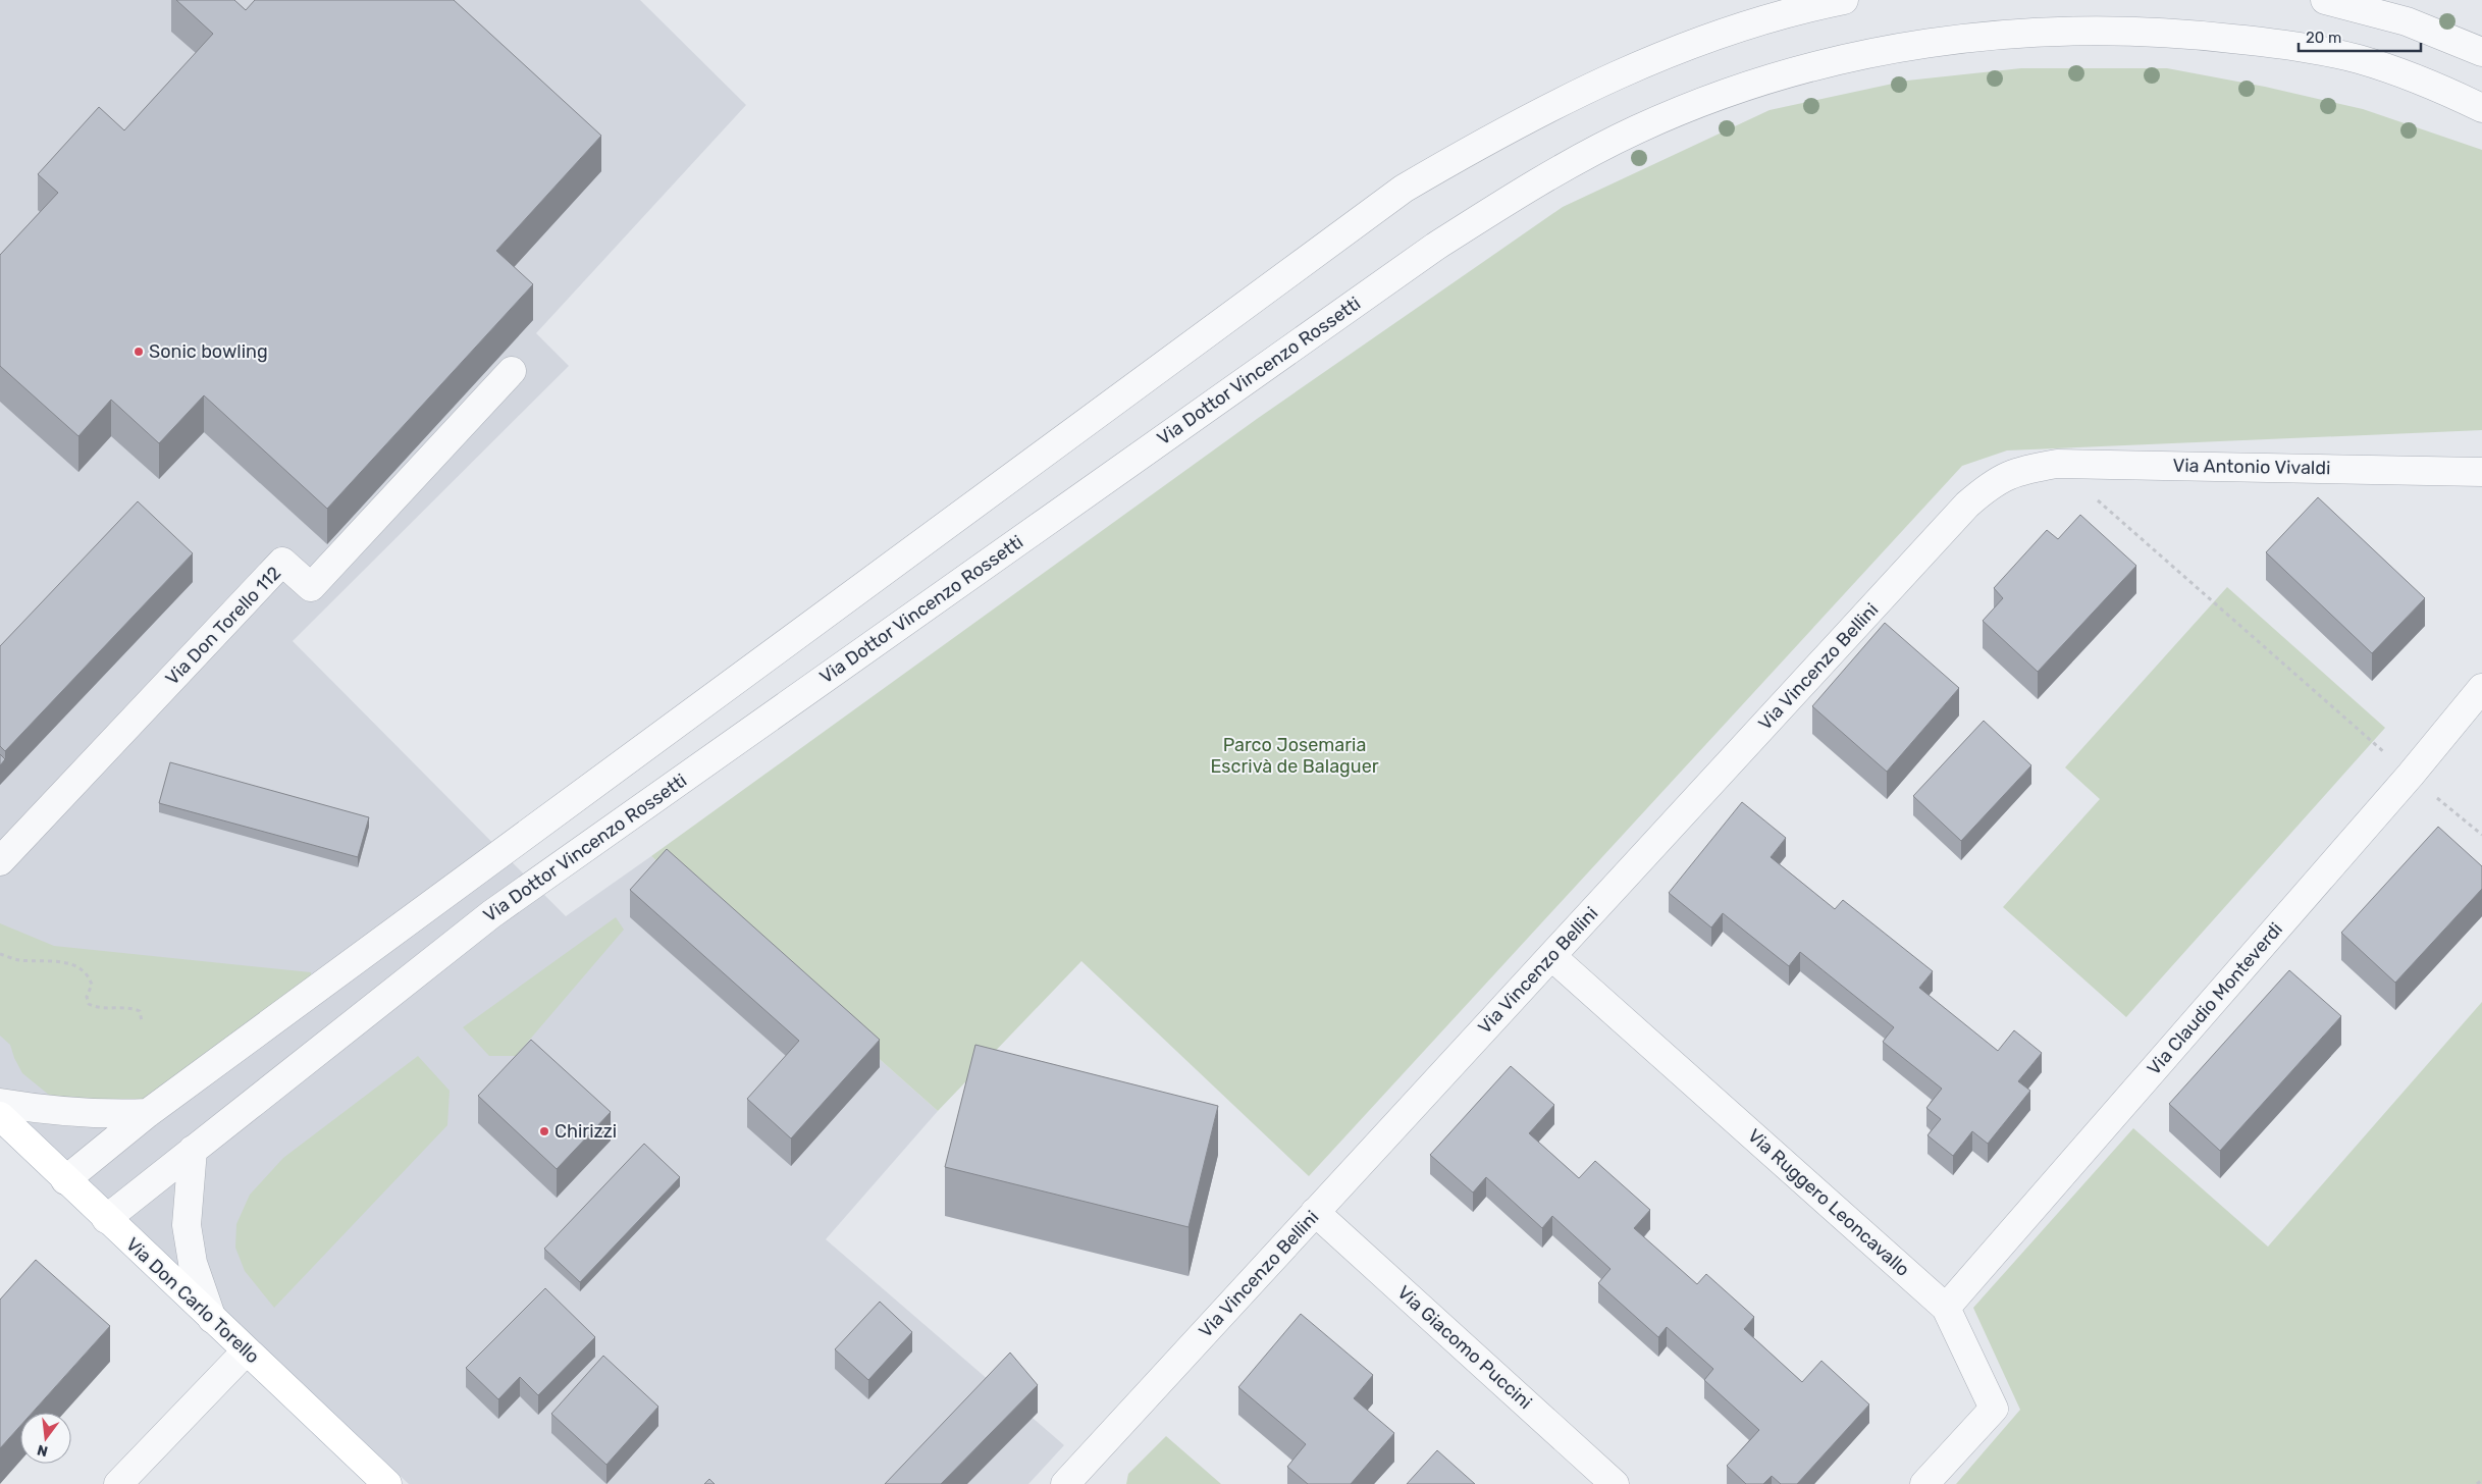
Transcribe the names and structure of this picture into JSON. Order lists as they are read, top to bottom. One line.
{"streets":{"main road":["Via Don Carlo Torello"],"street":["Via Dottor Vincenzo Rossetti","Via Antonio Vivaldi","Via Don Torello 112","Via Vincenzo Bellini","Via Claudio Monteverdi","Via Ruggero Leoncavallo","Via Giacomo Puccini"]},"crossings":[["Via Dottor Vincenzo Rossetti","Via Don Carlo Torello"],["Via Antonio Vivaldi","Via Vincenzo Bellini"],["Via Vincenzo Bellini","Via Ruggero Leoncavallo"],["Via Vincenzo Bellini","Via Giacomo Puccini"],["Via Claudio Monteverdi","Via Ruggero Leoncavallo"]],"parks":["Parco Josemaria Escrivà de Balaguer"],"places":["Sonic bowling","Chirizzi"],"scale_bar":"20 m","north":"bottom"}
